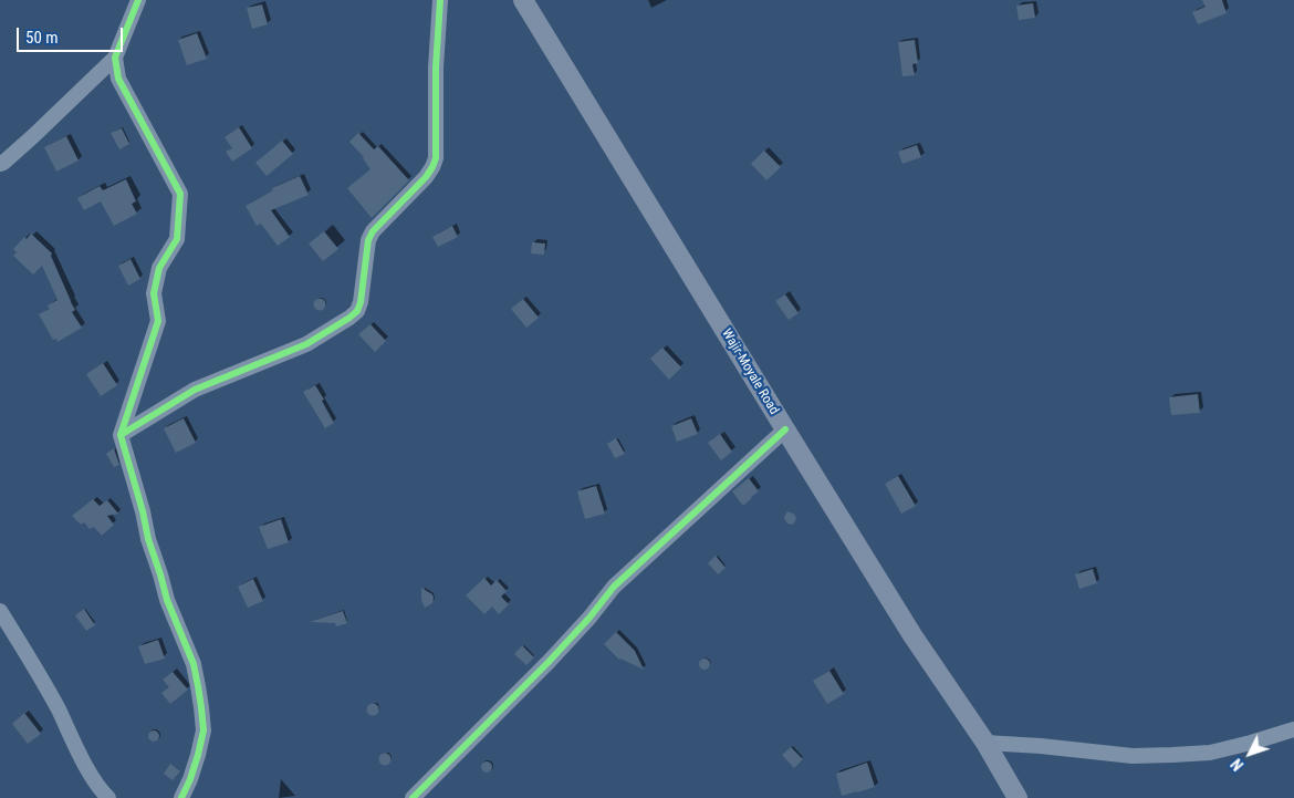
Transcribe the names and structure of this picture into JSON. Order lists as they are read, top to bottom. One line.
{"streets":{"main road":["Wajir-Moyale Road"]},"scale_bar":"50 m","north":"bottom left"}
